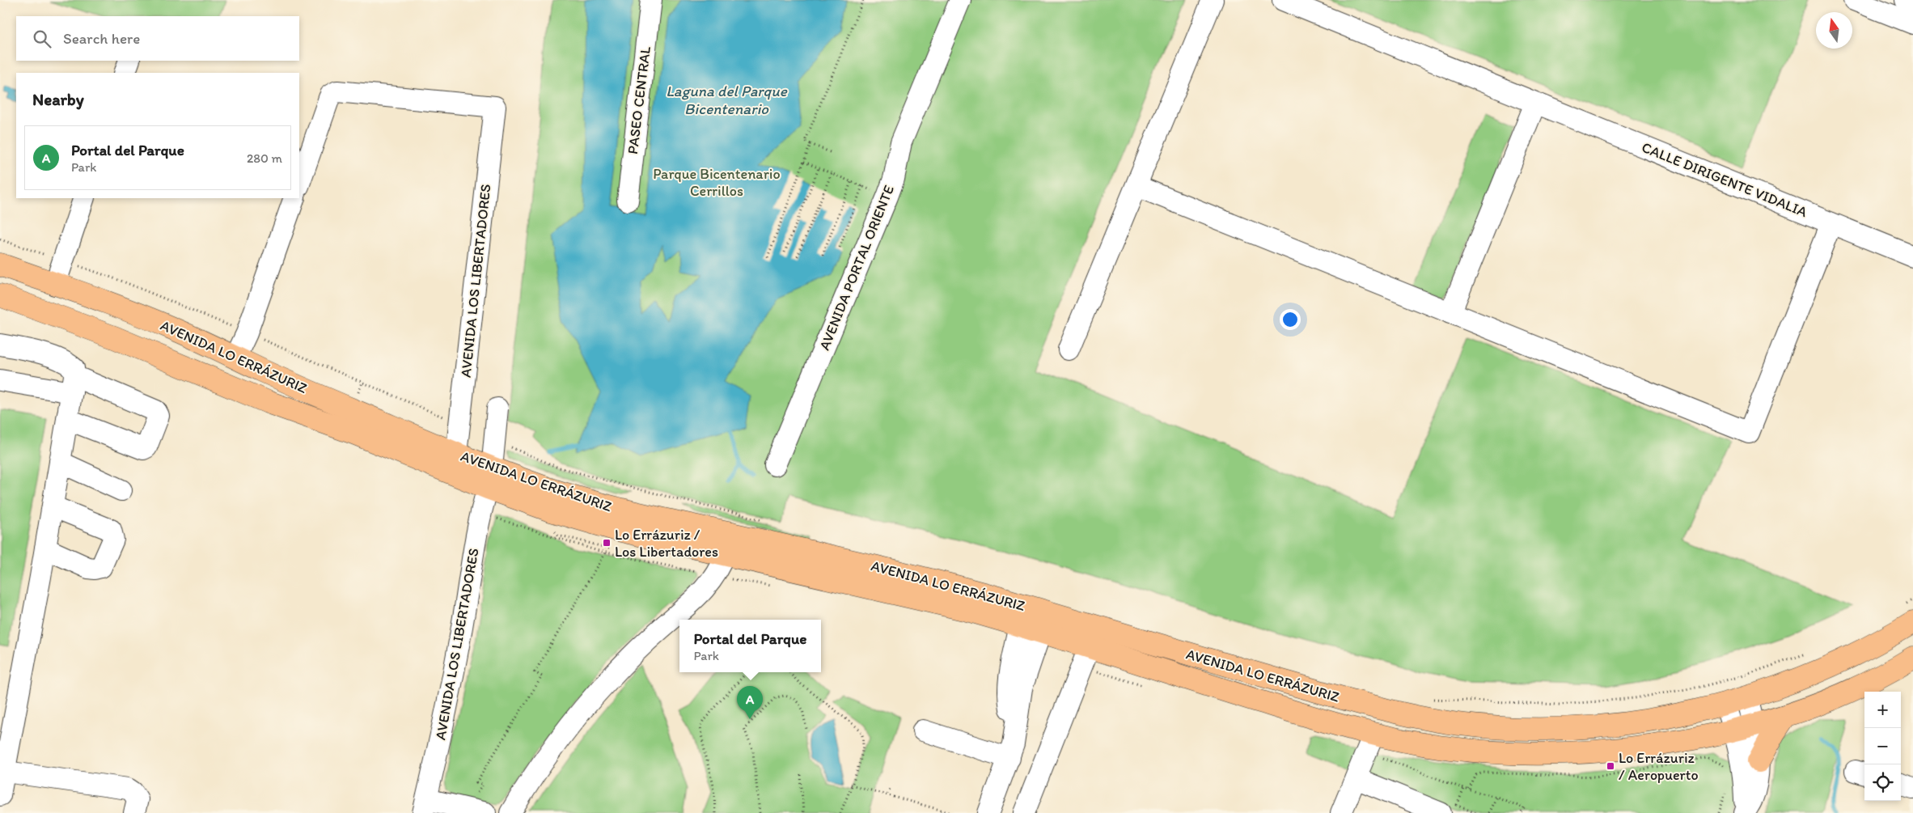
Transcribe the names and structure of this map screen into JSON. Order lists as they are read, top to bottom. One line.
{"streets":{"main road":["AVENIDA LO ERRÁZURIZ"],"street":["PASEO CENTRAL","CALLE DIRIGENTE VIDALIA","AVENIDA PORTAL ORIENTE","AVENIDA LOS LIBERTADORES"]},"crossings":[["AVENIDA LOS LIBERTADORES","AVENIDA LO ERRÁZURIZ"]],"water":["Laguna del Parque Bicentenario"],"parks":["Parque Bicentenario Cerrillos"],"places":{"transit":["Lo Errázuriz / Los Libertadores","Lo Errázuriz / Aeropuerto"]},"north":"top","page":{"search":"Search here","heading":"Nearby","list":[{"mark":"A","name":"Portal del Parque","note":"Park","value":"280 m"}],"popup":["Portal del Parque","Park"],"pins":"A","map_buttons":["+","−"]}}
